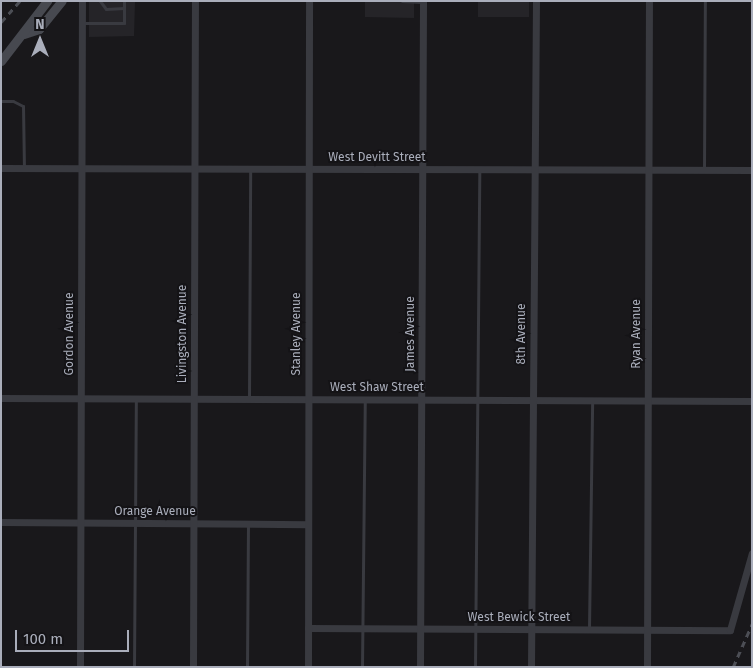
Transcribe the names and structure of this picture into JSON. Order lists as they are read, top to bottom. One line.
{"streets":{"street":["West Devitt Street","Gordon Avenue","Livingston Avenue","Stanley Avenue","James Avenue","8th Avenue","Ryan Avenue","West Shaw Street","Orange Avenue","West Bewick Street"]},"crossings":[["West Devitt Street","Gordon Avenue"],["West Devitt Street","Livingston Avenue"],["West Devitt Street","Stanley Avenue"],["West Devitt Street","James Avenue"],["West Devitt Street","8th Avenue"],["West Devitt Street","Ryan Avenue"],["Gordon Avenue","West Shaw Street"],["Gordon Avenue","Orange Avenue"],["Livingston Avenue","West Shaw Street"],["Livingston Avenue","Orange Avenue"],["Stanley Avenue","West Shaw Street"],["Stanley Avenue","Orange Avenue"],["Stanley Avenue","West Bewick Street"],["James Avenue","West Shaw Street"],["James Avenue","West Bewick Street"],["8th Avenue","West Shaw Street"],["8th Avenue","West Bewick Street"],["Ryan Avenue","West Shaw Street"],["Ryan Avenue","West Bewick Street"]],"scale_bar":"100 m","north":"top"}
